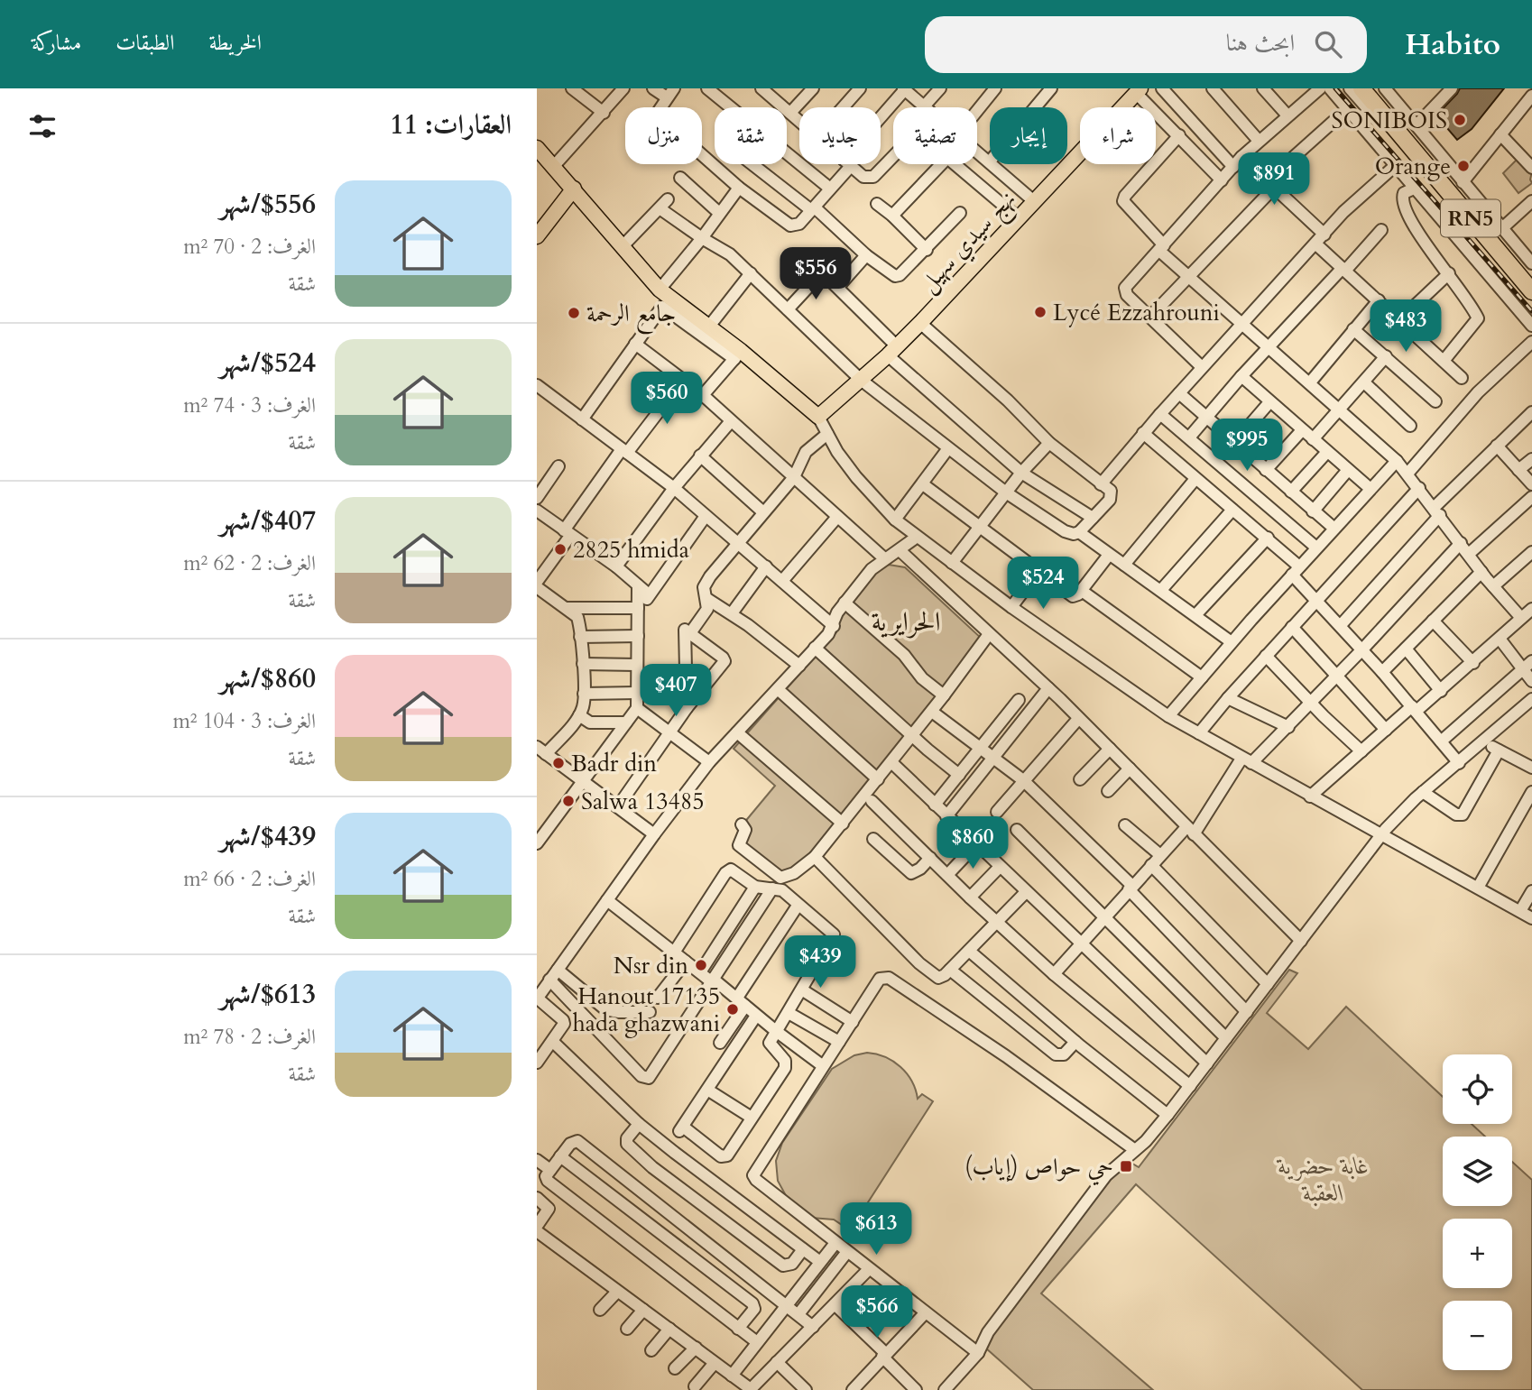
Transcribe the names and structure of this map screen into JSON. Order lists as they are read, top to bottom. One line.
{"streets":{"highway":["RN5"],"main road":["نهج سيدي سهيل"]},"districts":["الحرايرية"],"parks":["غابة حضرية العقبة"],"places":{"other":["SONIBOIS","Orange","Lycé Ezzahrouni","جامع الرحمة","2825 hmida","Badr din","Salwa 13485","Nsr din","Hanout 17135 hada ghazwani"],"transit":["حي حواص (إياب)"]},"page":{"header":"Habito","search":"ابحث هنا","nav":["الخريطة","الطبقات","مشاركة"],"heading":"العقارات: 11","chip":["شراء","إيجار","تصفية","جديد","شقة","منزل"],"price":["$891","$556","$483","$560","$995","$524","$407","$860","$439","$613","$566"],"list":[{"name":"$556/شهر","note":"الغرف: 2 · 70 m² · شقة"},{"name":"$524/شهر","note":"الغرف: 3 · 74 m² · شقة"},{"name":"$407/شهر","note":"الغرف: 2 · 62 m² · شقة"},{"name":"$860/شهر","note":"الغرف: 3 · 104 m² · شقة"},{"name":"$439/شهر","note":"الغرف: 2 · 66 m² · شقة"},{"name":"$613/شهر","note":"الغرف: 2 · 78 m² · شقة"}],"map_buttons":["+","−"]}}
